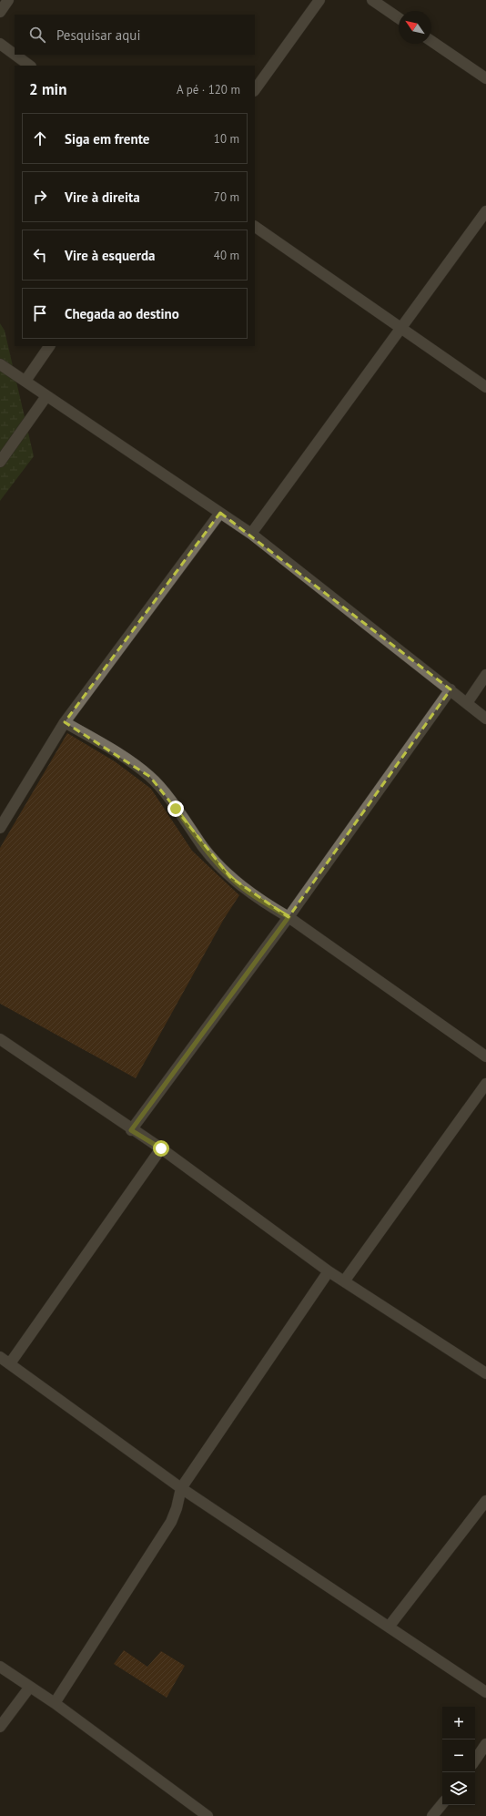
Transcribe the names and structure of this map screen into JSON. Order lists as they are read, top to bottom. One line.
{"north":"top left","page":{"search":"Pesquisar aqui","heading":["2 min","A pé · 120 m"],"list":[["Siga em frente","10 m"],["Vire à direita","70 m"],["Vire à esquerda","40 m"],"Chegada ao destino"],"map_buttons":["+","−"]}}
